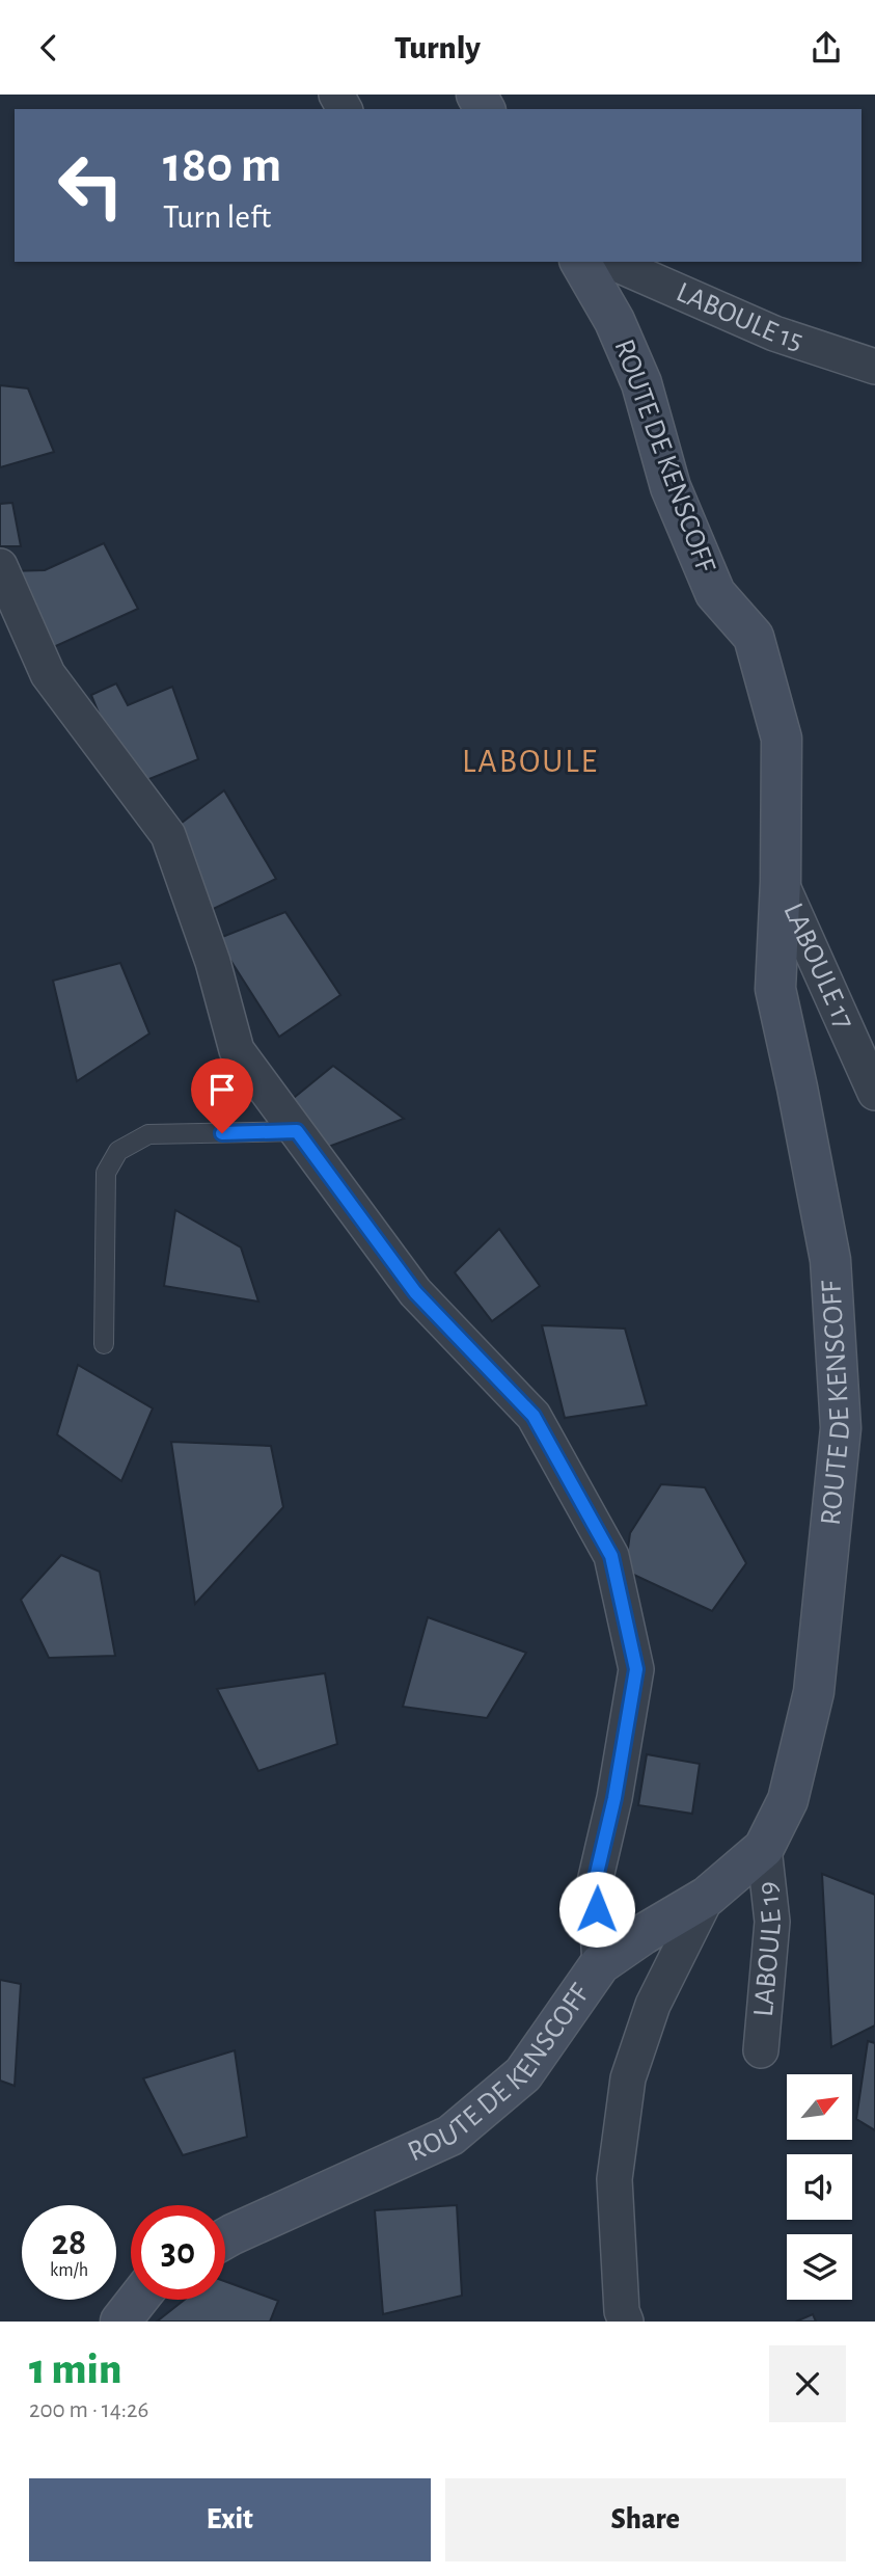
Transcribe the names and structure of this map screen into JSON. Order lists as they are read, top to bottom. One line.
{"streets":{"main road":["ROUTE DE KENSCOFF"],"street":["LABOULE 15","LABOULE 17","LABOULE 19"]},"crossings":[["ROUTE DE KENSCOFF","LABOULE 17"],["ROUTE DE KENSCOFF","LABOULE 19"]],"districts":["LABOULE"],"north":"top right","page":{"header":"Turnly","turn":["180 m","Turn left"],"speed":"28 km/h","limit":"30","heading":["1 min","200 m · 14:26"],"buttons":["Exit","Share"]}}
